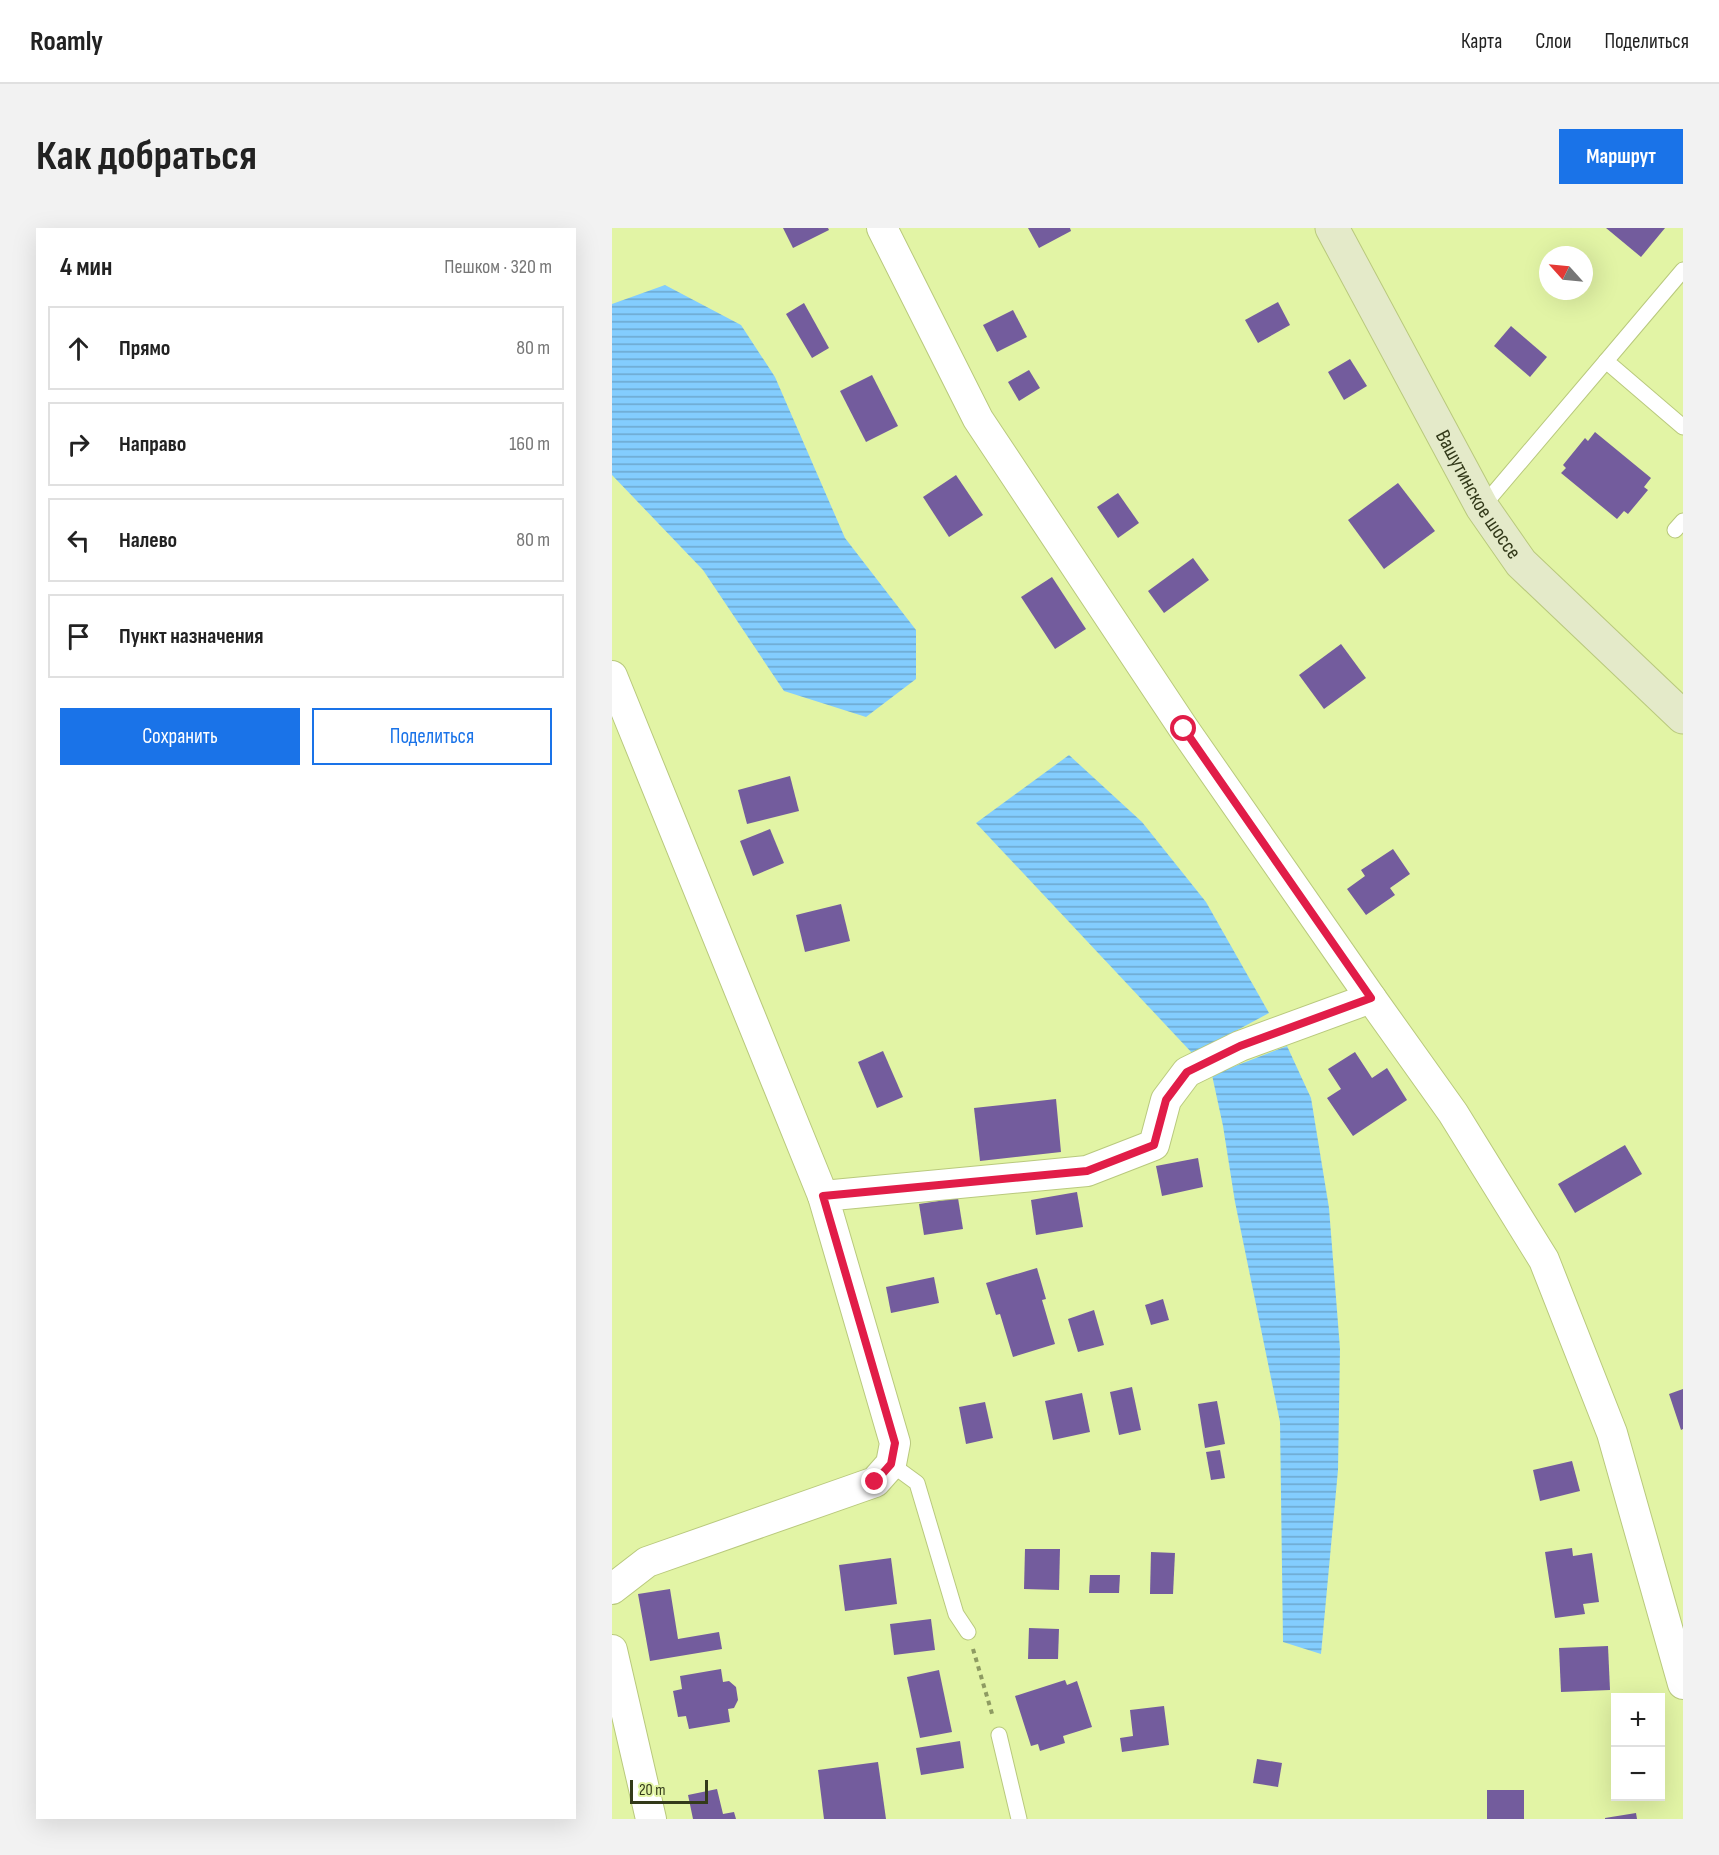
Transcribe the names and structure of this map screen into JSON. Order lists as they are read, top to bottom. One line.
{"streets":{"street":["Вашутинское шоссе"]},"scale_bar":"20 m","north":"top left","page":{"header":"Roamly","nav":["Карта","Слои","Поделиться"],"buttons":["Маршрут",["Сохранить","Поделиться"]],"title":"Как добраться","heading":["4 мин","Пешком · 320 m"],"list":[["Прямо","80 m"],["Направо","160 m"],["Налево","80 m"],"Пункт назначения"],"map_buttons":["+","−"],"scale":"20 m"}}
